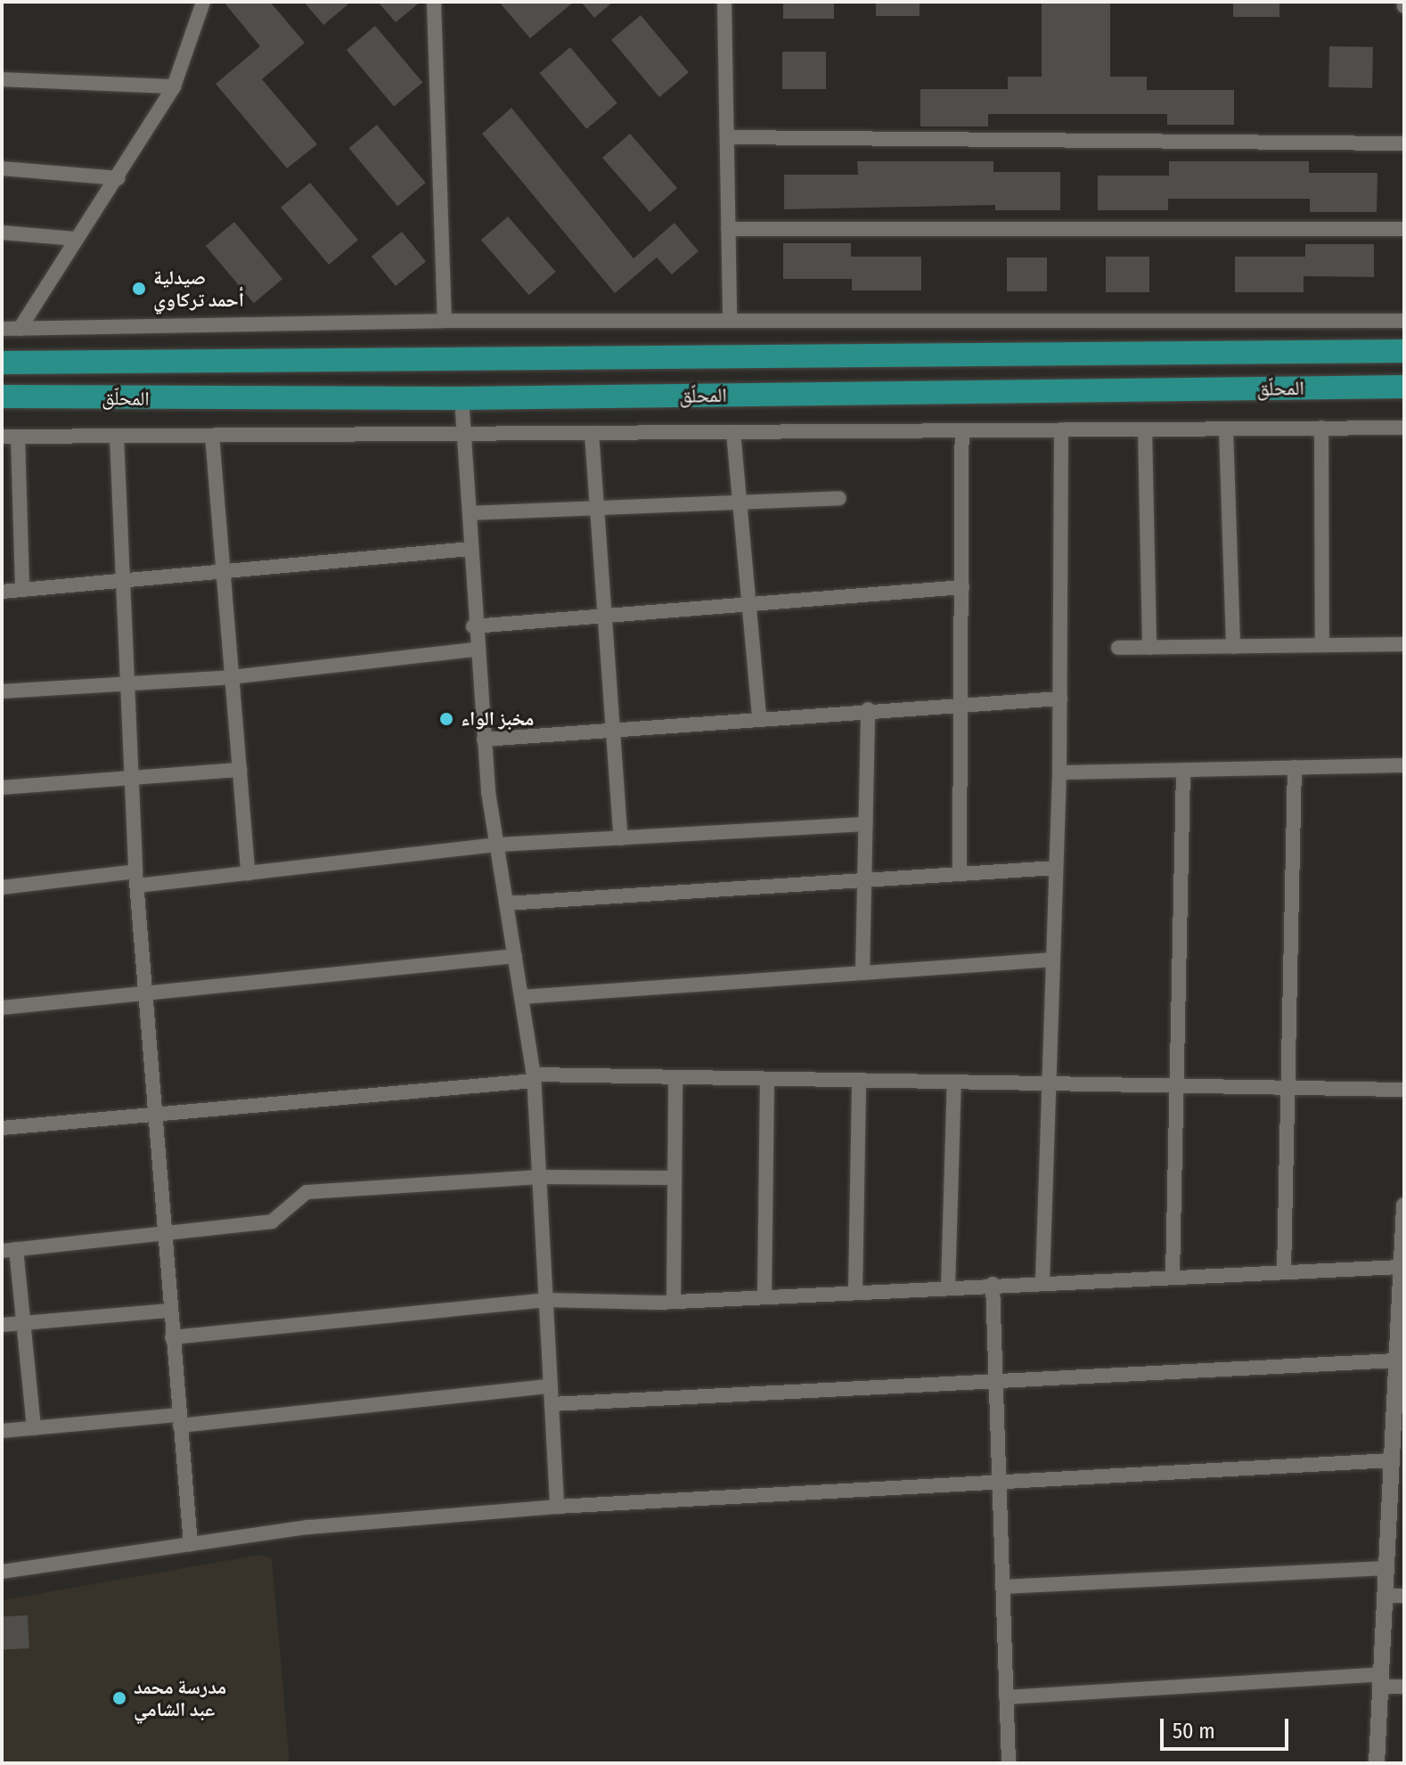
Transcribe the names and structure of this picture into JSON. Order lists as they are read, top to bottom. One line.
{"streets":{"highway":["المحلّق"]},"places":["صيدلية أحمد تركاوي","مخبز الواء","مدرسة محمد عبد الشامي"],"scale_bar":"50 m"}
